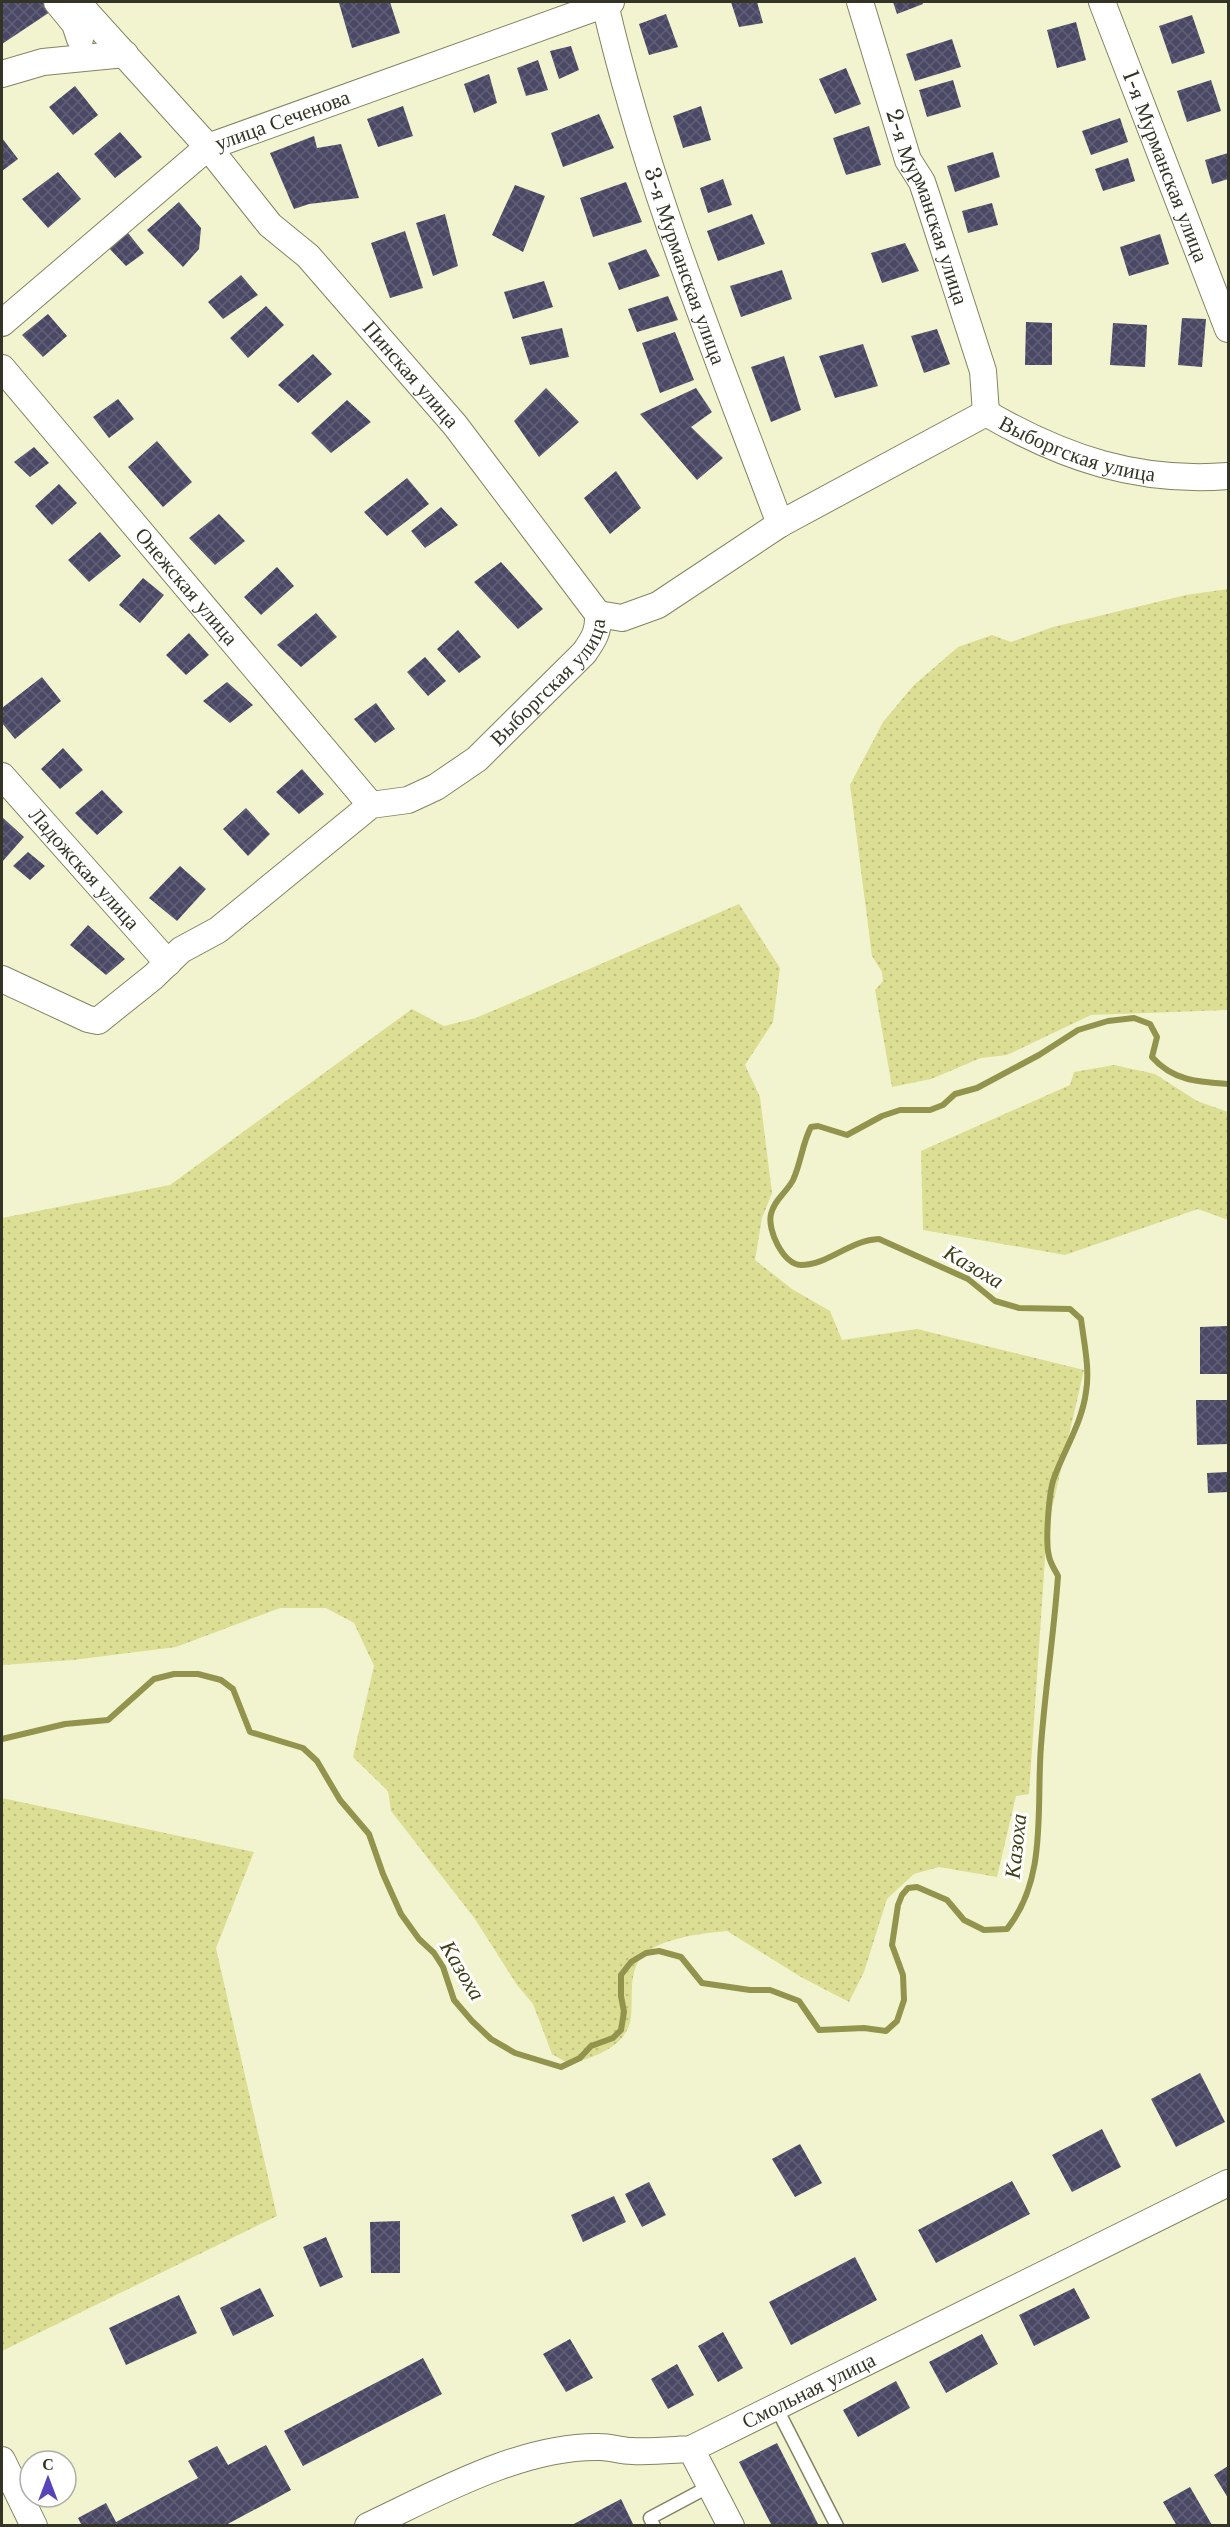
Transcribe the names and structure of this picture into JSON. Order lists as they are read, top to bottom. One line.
{"streets":{"street":["улица Сеченова","1-я Мурманская улица","2-я Мурманская улица","3-я Мурманская улица","Пинская улица","Выборгская улица","Онежская улица","Ладожская улица","Смольная улица"]},"crossings":[["улица Сеченова","3-я Мурманская улица"],["улица Сеченова","Пинская улица"],["2-я Мурманская улица","Выборгская улица"],["3-я Мурманская улица","Выборгская улица"],["Пинская улица","Выборгская улица"],["Выборгская улица","Онежская улица"]],"water":["Казоха"],"north":"top"}
